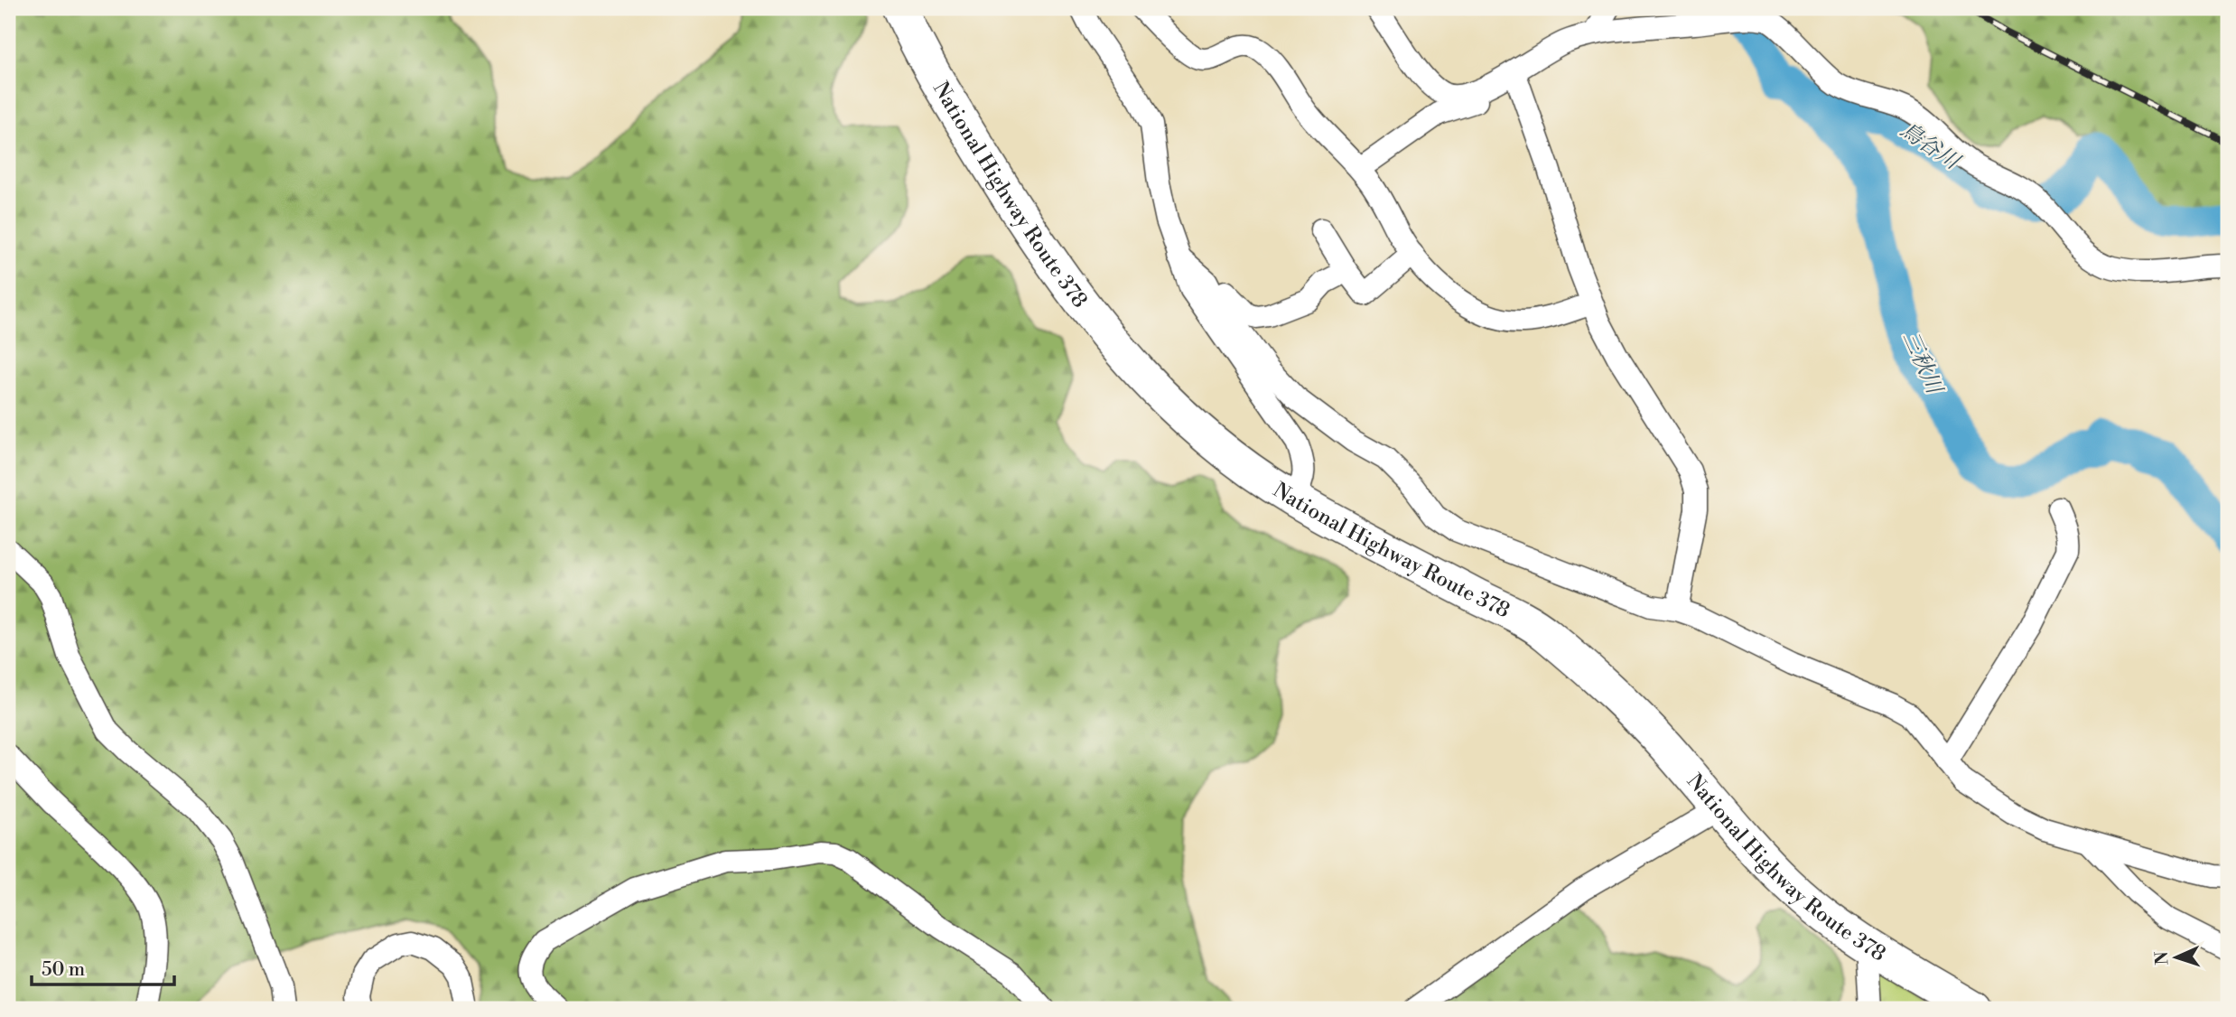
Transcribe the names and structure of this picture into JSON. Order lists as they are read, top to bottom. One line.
{"streets":{"highway":["National Highway Route 378"]},"water":["鳥谷川","三秋川"],"scale_bar":"50 m","north":"left"}
